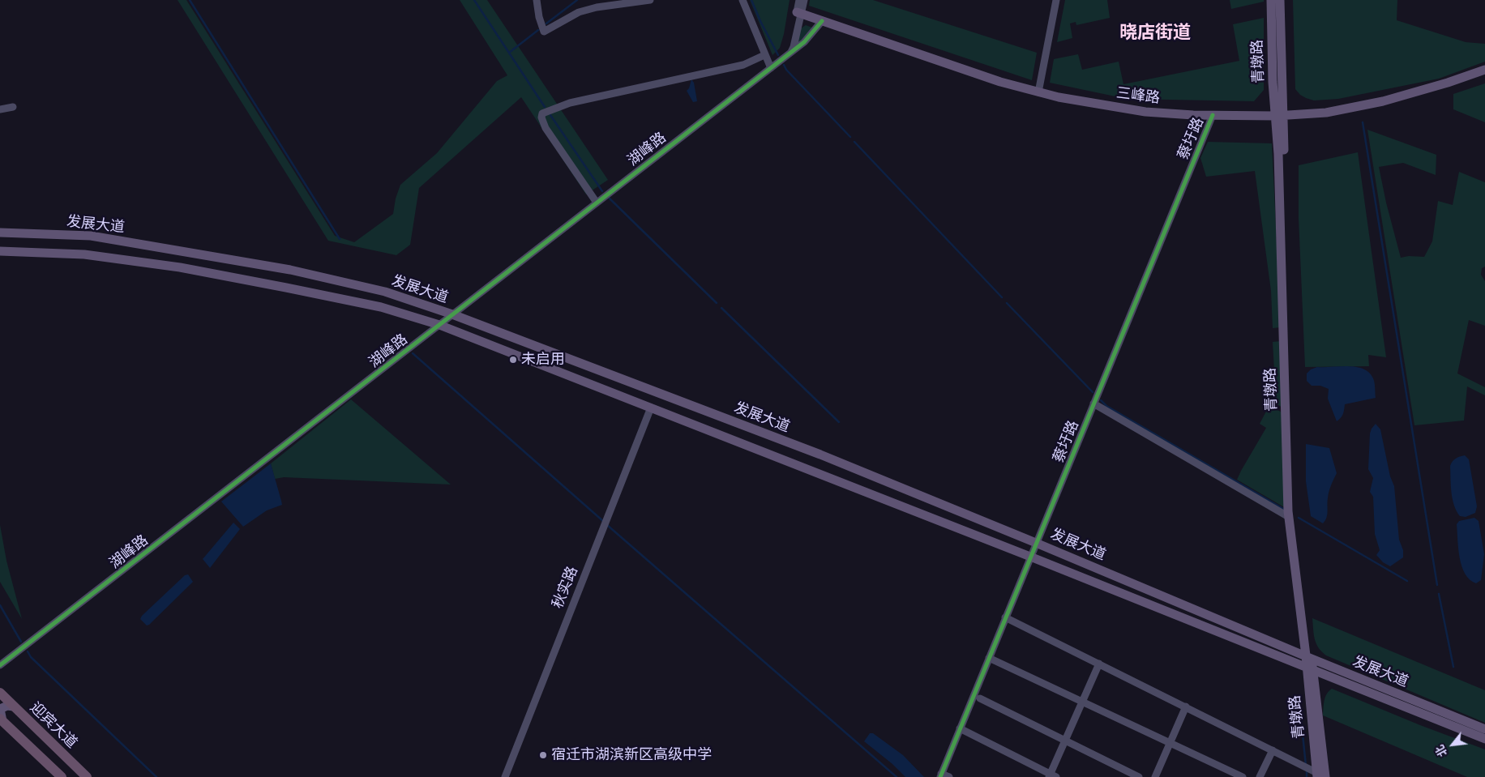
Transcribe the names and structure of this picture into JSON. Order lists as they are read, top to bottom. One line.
{"streets":{"highway":["迎宾大道"],"main road":["青墩路","三峰路","发展大道"],"street":["蔡圩路","湖峰路","秋实路"]},"crossings":[["青墩路","三峰路"],["青墩路","发展大道"],["三峰路","蔡圩路"],["三峰路","湖峰路"],["蔡圩路","发展大道"],["湖峰路","发展大道"],["发展大道","秋实路"]],"districts":["晓店街道"],"places":["未启用","宿迁市湖滨新区高级中学"],"north":"bottom left"}
